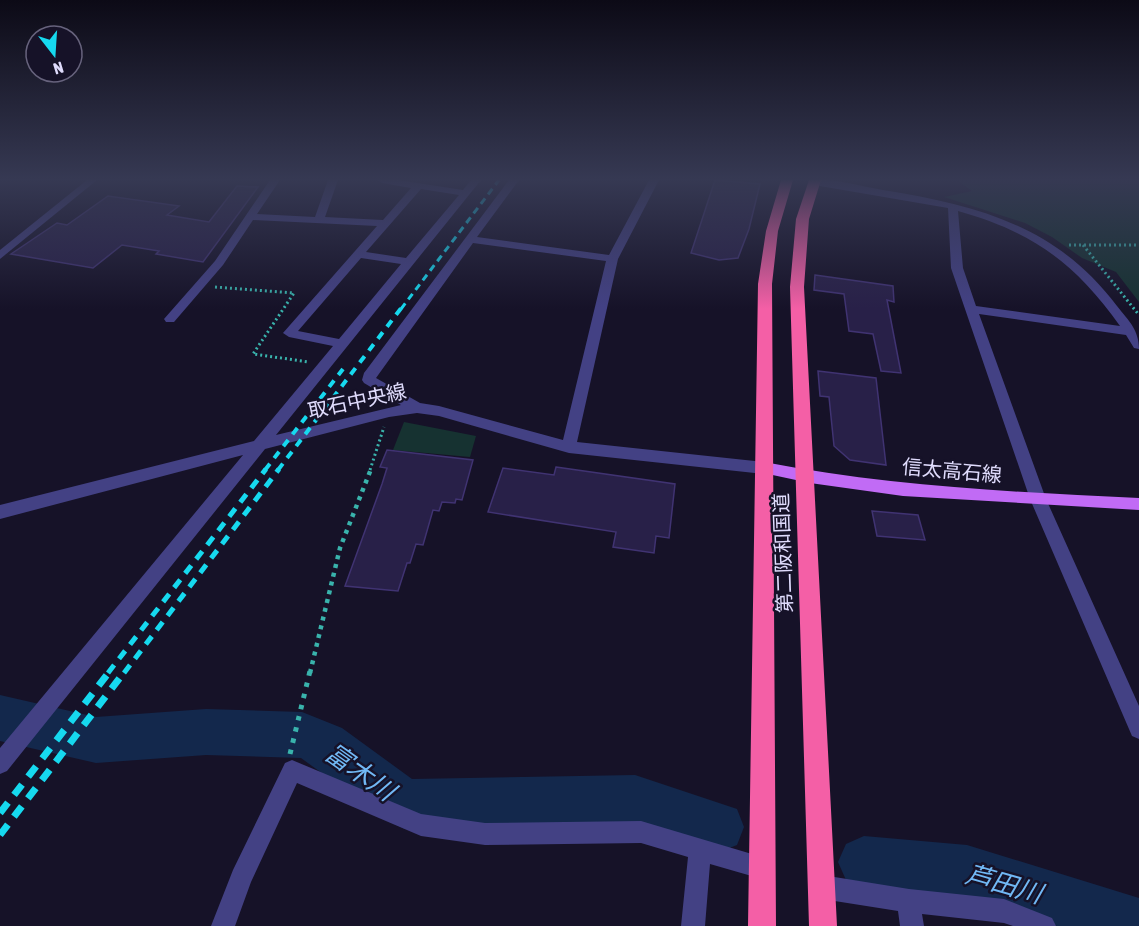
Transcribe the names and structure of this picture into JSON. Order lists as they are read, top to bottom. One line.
{"streets":{"highway":["第二阪和国道"],"main road":["信太高石線"],"street":["取石中央線"]},"crossings":[["取石中央線","信太高石線"],["取石中央線","第二阪和国道"],["信太高石線","第二阪和国道"]],"water":["富木川","芦田川"],"north":"bottom"}
